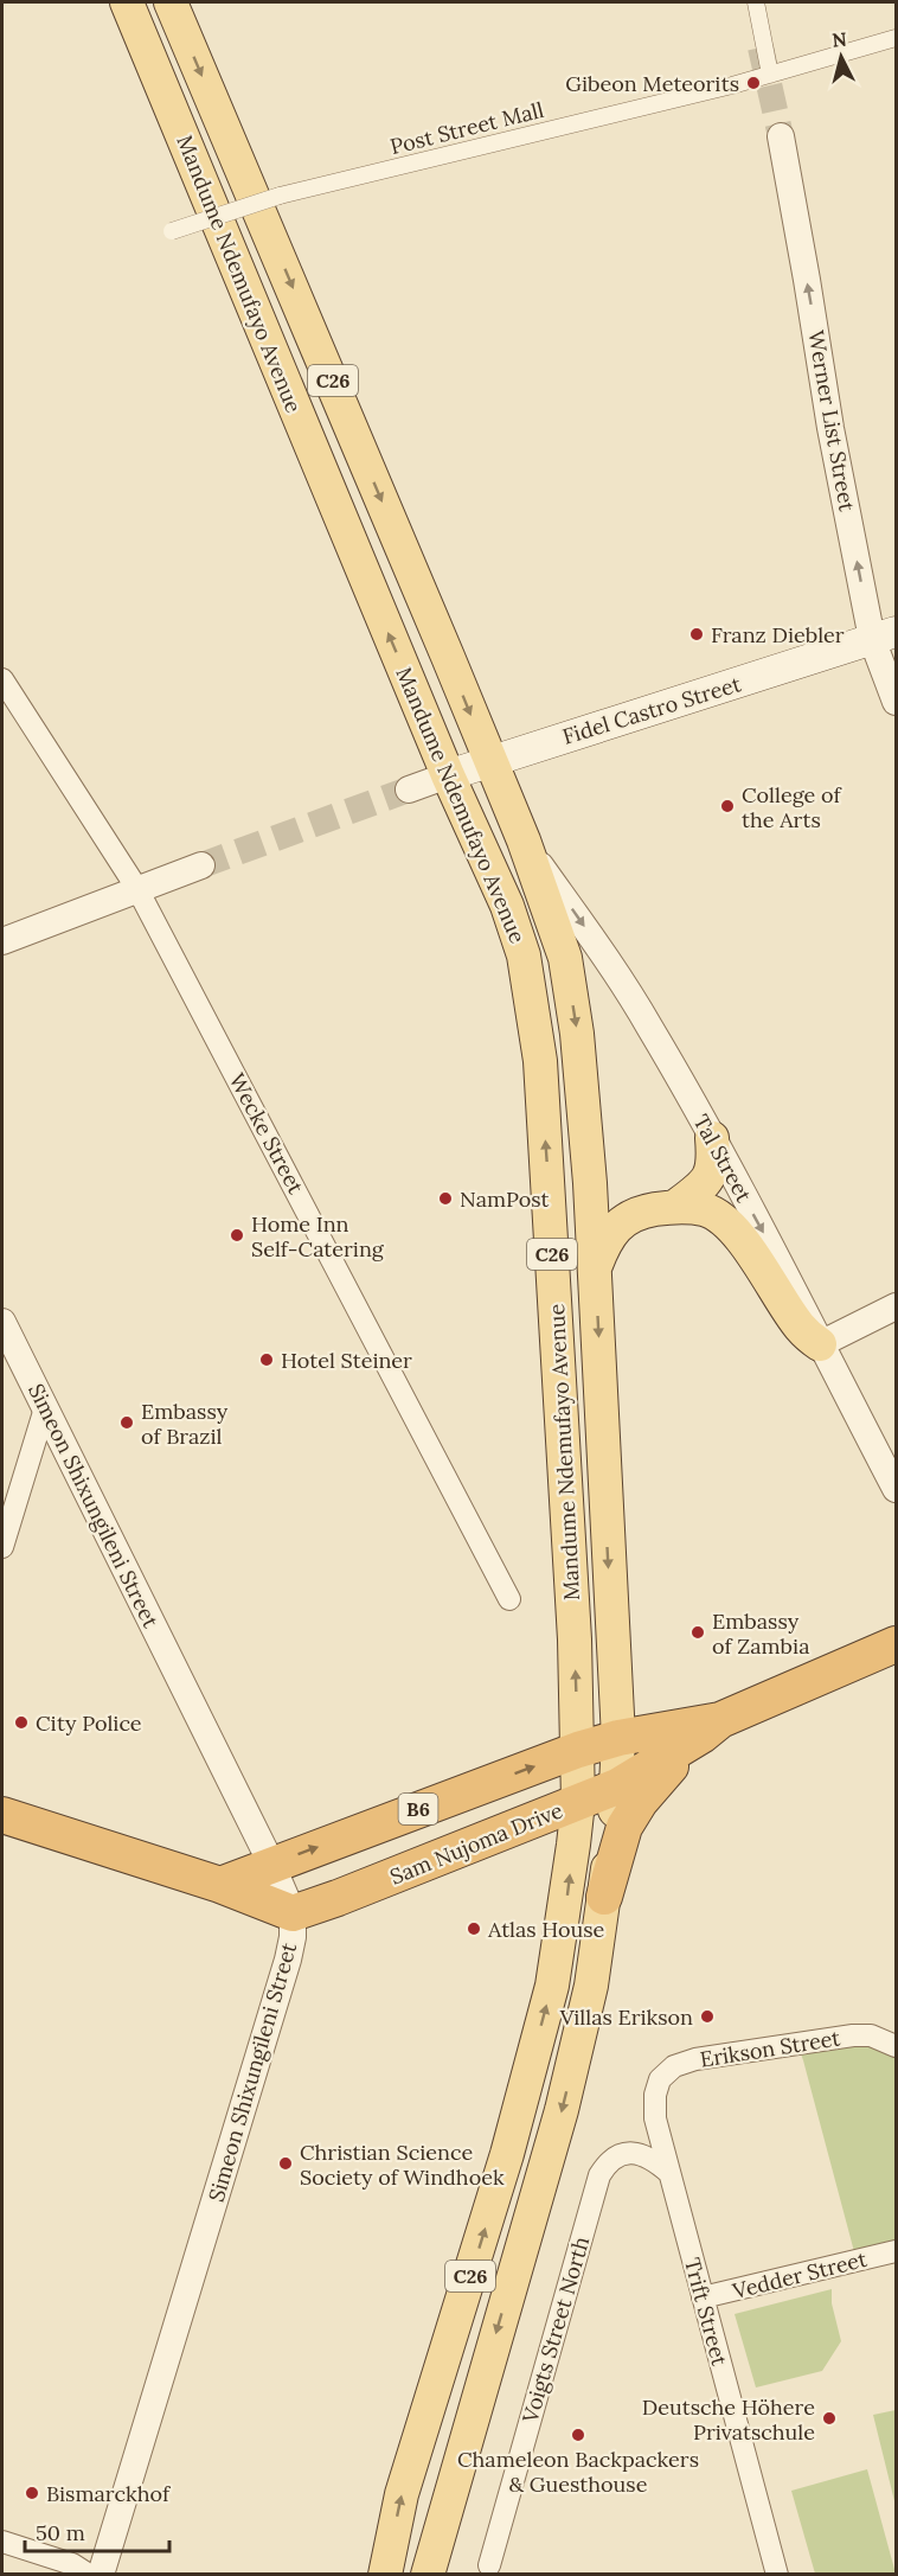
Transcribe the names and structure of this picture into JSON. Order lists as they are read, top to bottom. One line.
{"streets":{"highway":["B6","Sam Nujoma Drive"],"main road":["Mandume Ndemufayo Avenue","C26","Fidel Castro Street"],"street":["Post Street Mall","Werner List Street","Wecke Street","Tal Street","Simeon Shixungileni Street","Erikson Street","Vedder Street","Trift Street","Voigts Street North"]},"crossings":[["Mandume Ndemufayo Avenue","Fidel Castro Street"],["Mandume Ndemufayo Avenue","Tal Street"],["Mandume Ndemufayo Avenue","Sam Nujoma Drive"],["Werner List Street","Fidel Castro Street"],["Simeon Shixungileni Street","Sam Nujoma Drive"],["Erikson Street","Trift Street"],["Erikson Street","Voigts Street North"],["Vedder Street","Trift Street"],["Trift Street","Voigts Street North"]],"one_way":["Werner List Street","Tal Street"],"places":["Gibeon Meteorits","Franz Diebler","College of the Arts","NamPost","Home Inn Self-Catering","Hotel Steiner","Embassy of Brazil","Embassy of Zambia","City Police","Atlas House","Villas Erikson","Christian Science Society of Windhoek","Deutsche Höhere Privatschule","Chameleon Backpackers & Guesthouse","Bismarckhof"],"scale_bar":"50 m","north":"top"}
